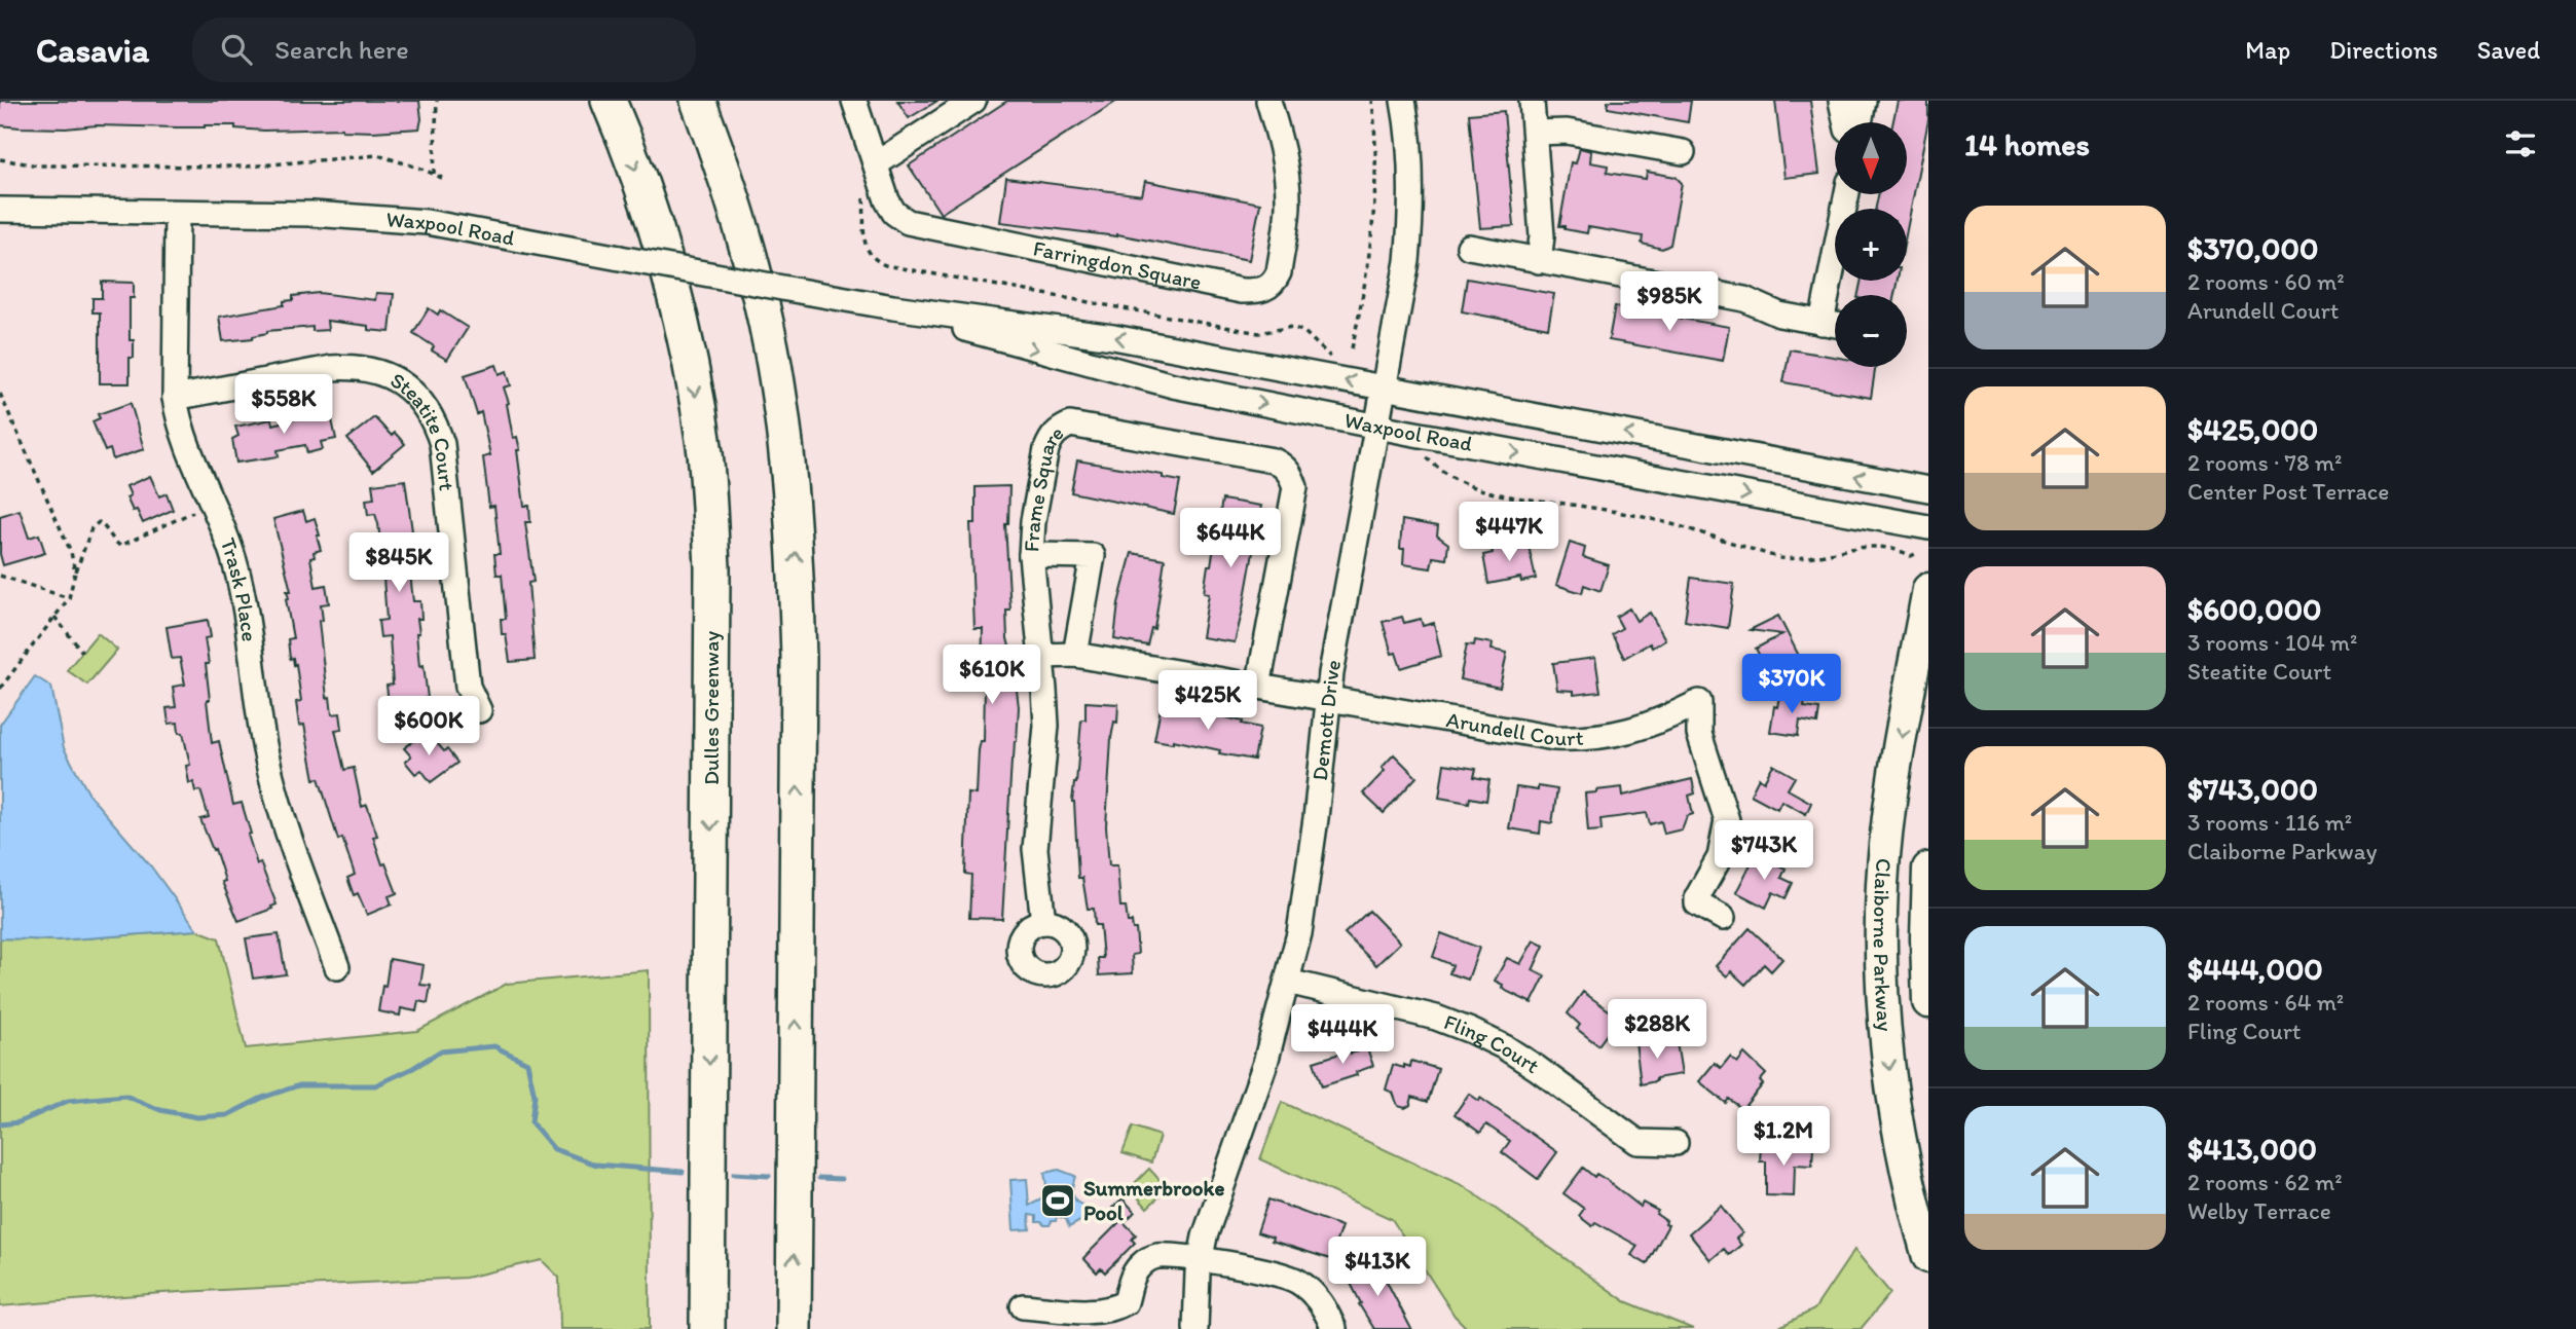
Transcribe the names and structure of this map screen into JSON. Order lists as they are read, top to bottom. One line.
{"streets":{"highway":["Dulles Greenway"],"main road":["Claiborne Parkway"],"street":["Waxpool Road","Farringdon Square","Steatite Court","Frame Square","Trask Place","Demott Drive","Arundell Court","Fling Court"]},"crossings":[["Waxpool Road","Trask Place"],["Waxpool Road","Demott Drive"],["Steatite Court","Trask Place"],["Frame Square","Arundell Court"],["Demott Drive","Arundell Court"],["Demott Drive","Fling Court"]],"one_way":["Claiborne Parkway"],"places":{"sports":["Summerbrooke Pool"]},"north":"bottom","page":{"header":"Casavia","search":"Search here","nav":["Map","Directions","Saved"],"heading":"14 homes","map_buttons":["+","−"],"list":[{"name":"$370,000","note":"2 rooms · 60 m² · Arundell Court"},{"name":"$425,000","note":"2 rooms · 78 m² · Center Post Terrace"},{"name":"$600,000","note":"3 rooms · 104 m² · Steatite Court"},{"name":"$743,000","note":"3 rooms · 116 m² · Claiborne Parkway"},{"name":"$444,000","note":"2 rooms · 64 m² · Fling Court"},{"name":"$413,000","note":"2 rooms · 62 m² · Welby Terrace"}],"price":["$985K","$558K","$447K","$644K","$845K","$610K","$370K","$425K","$600K","$743K","$288K","$444K","$1.2M","$413K"]}}
